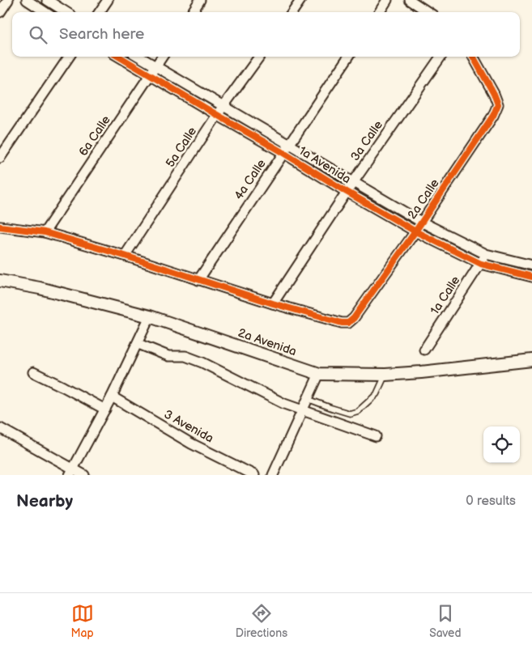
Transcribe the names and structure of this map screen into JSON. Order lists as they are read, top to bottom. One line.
{"streets":{"street":["6a Calle","3a Calle","5a Calle","1a Avenida","4a Calle","2a Calle","1a Calle","2a Avenida","3 Avenida"]},"crossings":[["6a Calle","1a Avenida"],["3a Calle","1a Avenida"],["3a Calle","2a Calle"],["5a Calle","1a Avenida"],["1a Avenida","4a Calle"],["1a Avenida","2a Calle"],["1a Avenida","1a Calle"]],"page":{"search":"Search here","heading":["Nearby","0 results"],"nav":["Map","Directions","Saved"]}}
